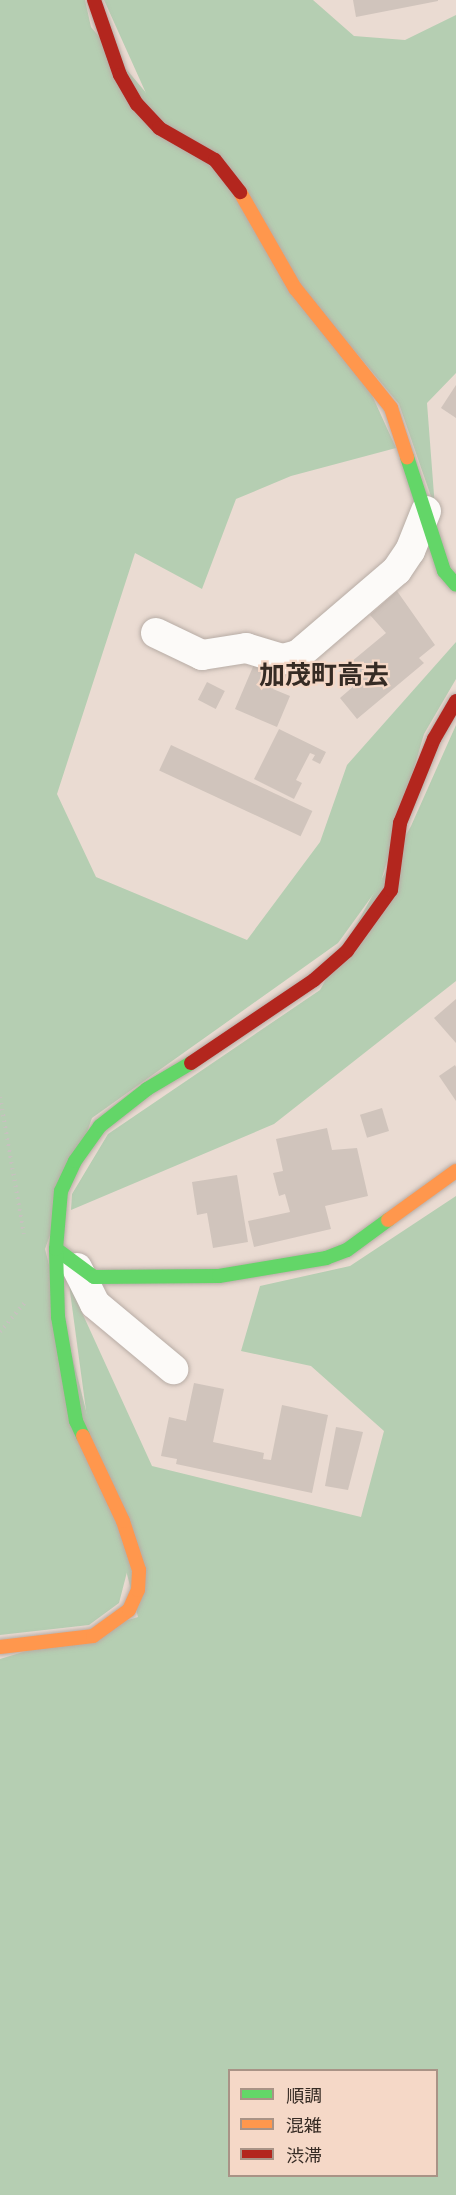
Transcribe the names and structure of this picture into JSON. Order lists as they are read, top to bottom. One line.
{"districts":["加茂町高去"],"legend":["順調","混雑","渋滞"]}
